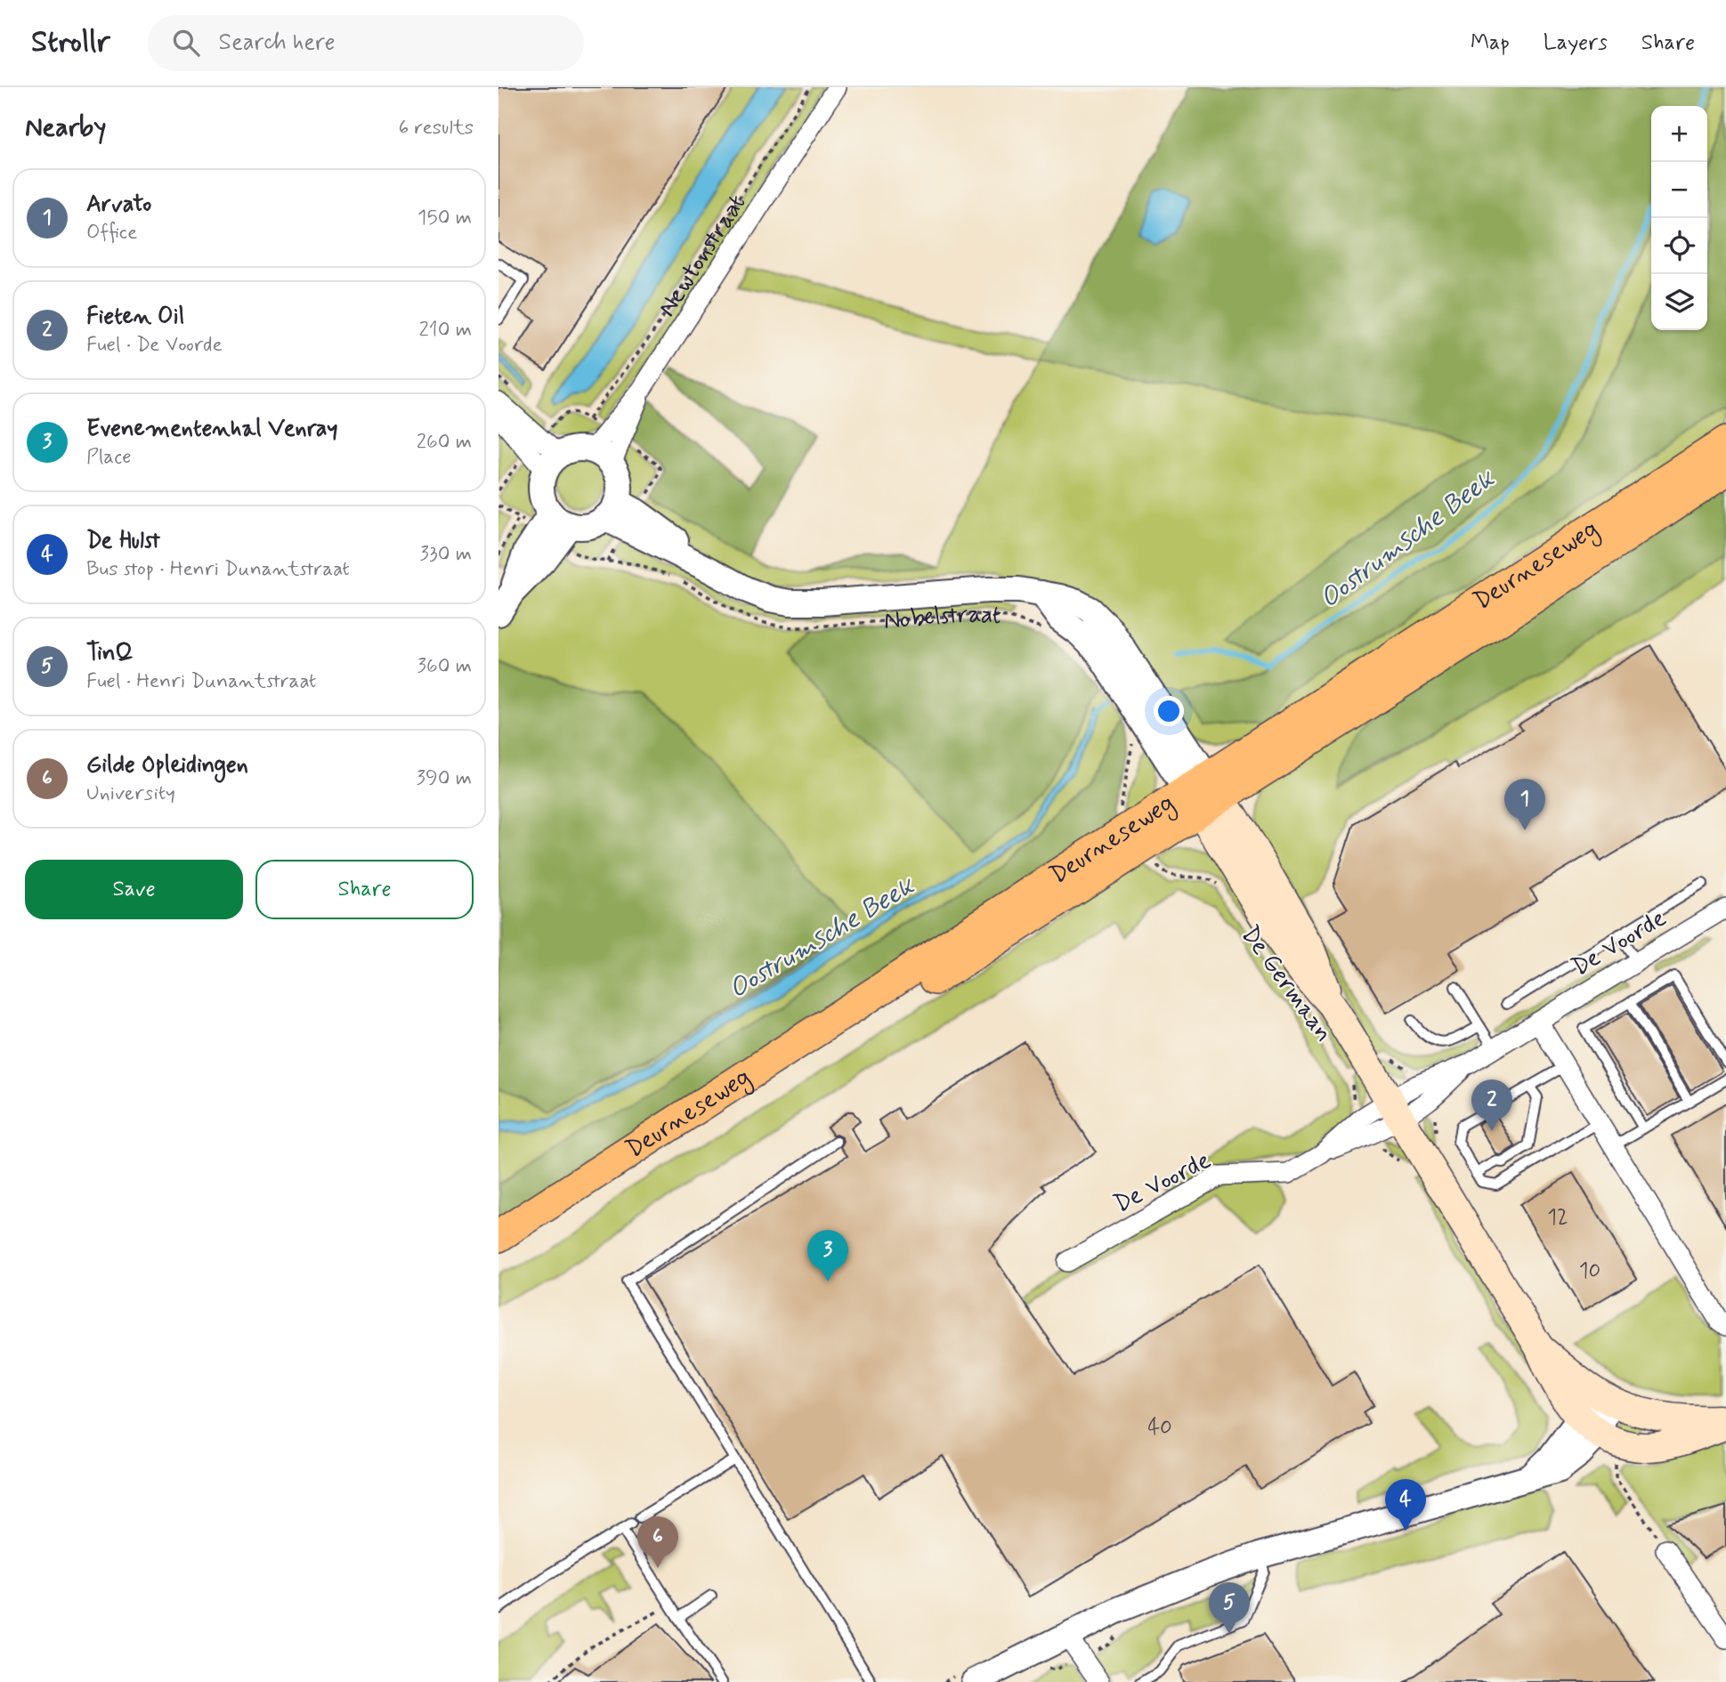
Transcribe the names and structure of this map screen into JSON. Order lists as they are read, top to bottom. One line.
{"streets":{"main road":["Deurneseweg","De Germaan"],"street":["Newtonstraat","Nobelstraat","De Voorde"]},"crossings":[["Newtonstraat","Nobelstraat"],["Deurneseweg","Nobelstraat"],["Deurneseweg","De Germaan"],["Nobelstraat","De Germaan"],["De Voorde","De Germaan"]],"water":["Oostrumsche Beek"],"house_numbers":["12","10","40"],"page":{"header":"Strollr","search":"Search here","nav":["Map","Layers","Share"],"heading":["Nearby","6 results"],"map_buttons":["+","−"],"list":[{"mark":"1","name":"Arvato","note":"Office","value":"150 m"},{"mark":"2","name":"Fieten Oil","note":"Fuel · De Voorde","value":"210 m"},{"mark":"3","name":"Evenementenhal Venray","note":"Place","value":"260 m"},{"mark":"4","name":"De Hulst","note":"Bus stop · Henri Dunantstraat","value":"330 m"},{"mark":"5","name":"TinQ","note":"Fuel · Henri Dunantstraat","value":"360 m"},{"mark":"6","name":"Gilde Opleidingen","note":"University","value":"390 m"}],"pins":["1","2","3","4","6","5"],"buttons":["Save","Share"]}}
